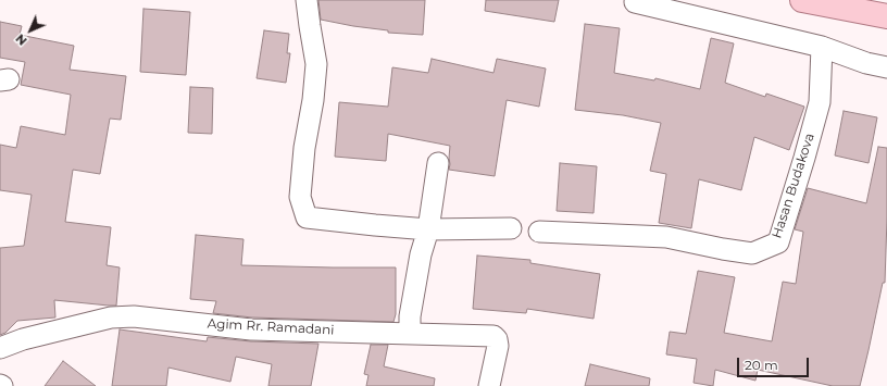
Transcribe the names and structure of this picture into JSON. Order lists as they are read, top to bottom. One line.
{"streets":{"street":["Hasan Budakova","Agim Rr. Ramadani"]},"scale_bar":"20 m","north":"bottom left"}
